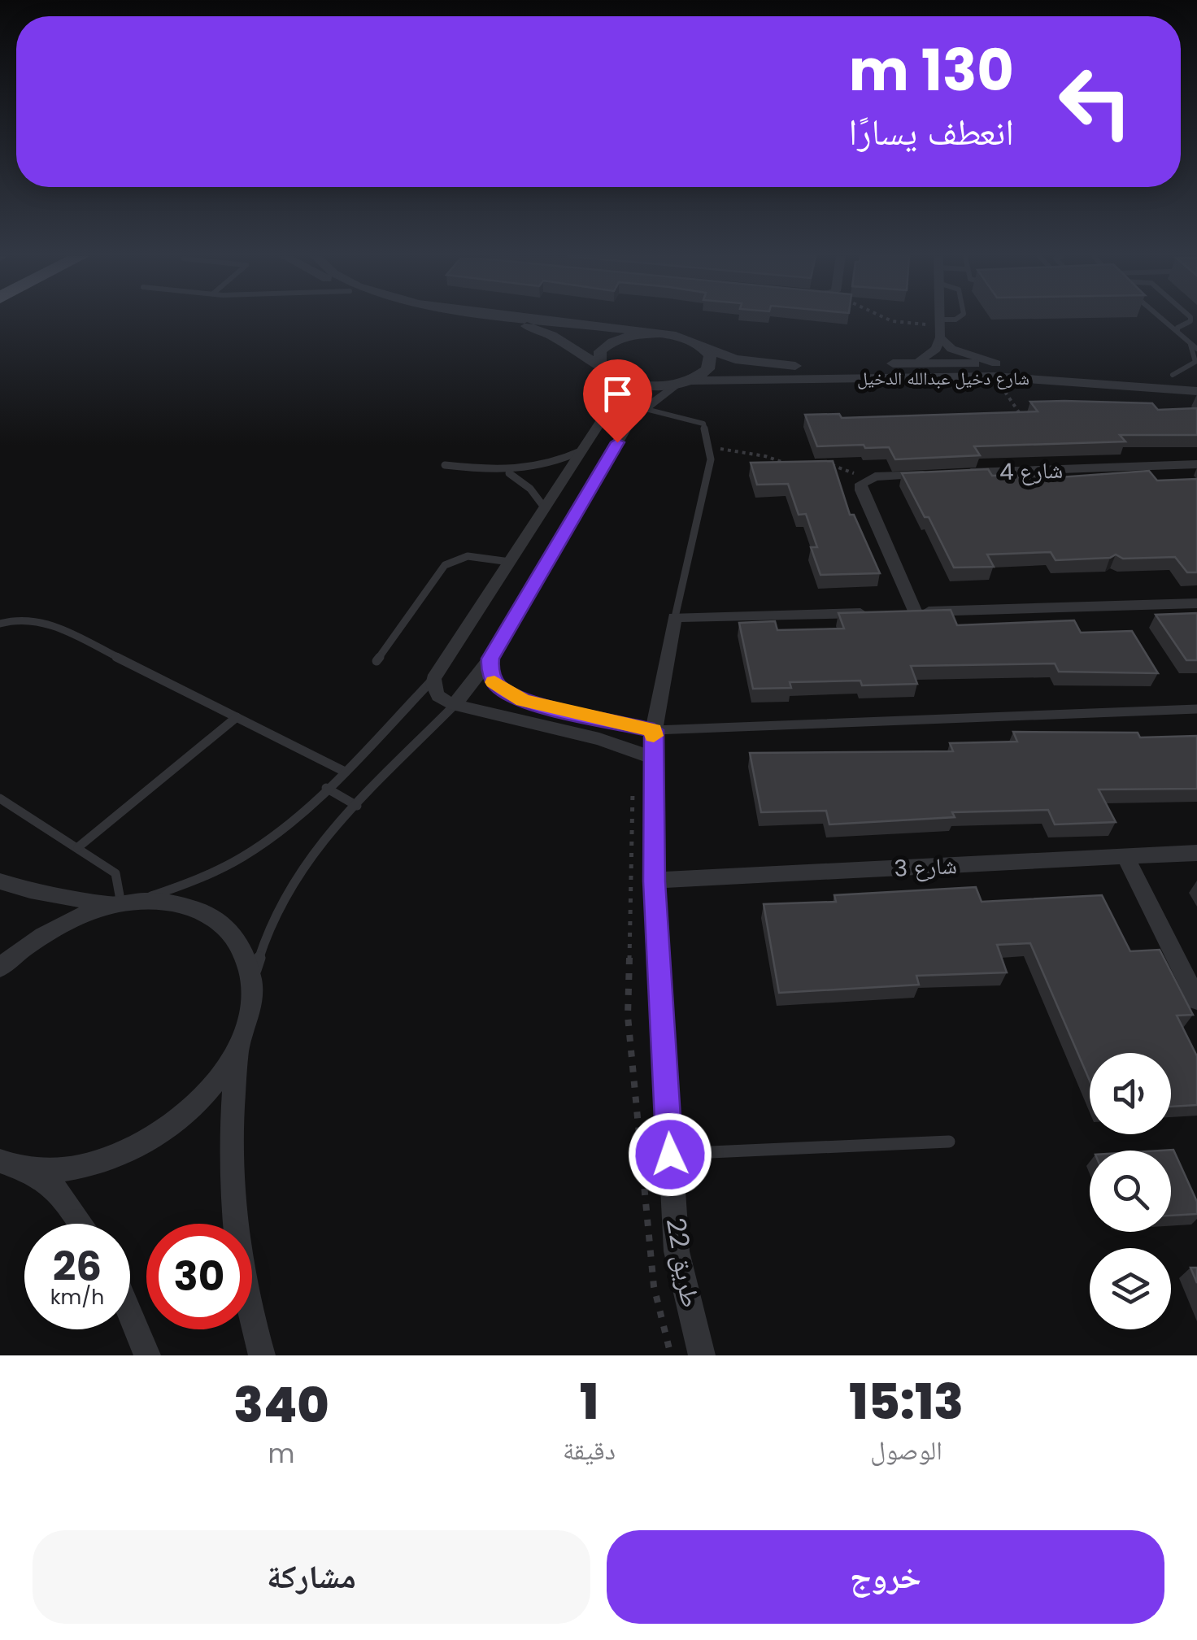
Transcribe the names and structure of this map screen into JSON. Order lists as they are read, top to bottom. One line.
{"streets":{"street":["شارع دخيل عبدالله الدخيل","شارع 4","شارع 3","طريق 22"]},"crossings":[["شارع 3","طريق 22"]],"page":{"turn":["130 m","انعطف يسارًا"],"speed":"26 km/h","limit":"30","eta":["15:13","الوصول","1","دقيقة","340","m"],"buttons":["خروج","مشاركة"]}}
